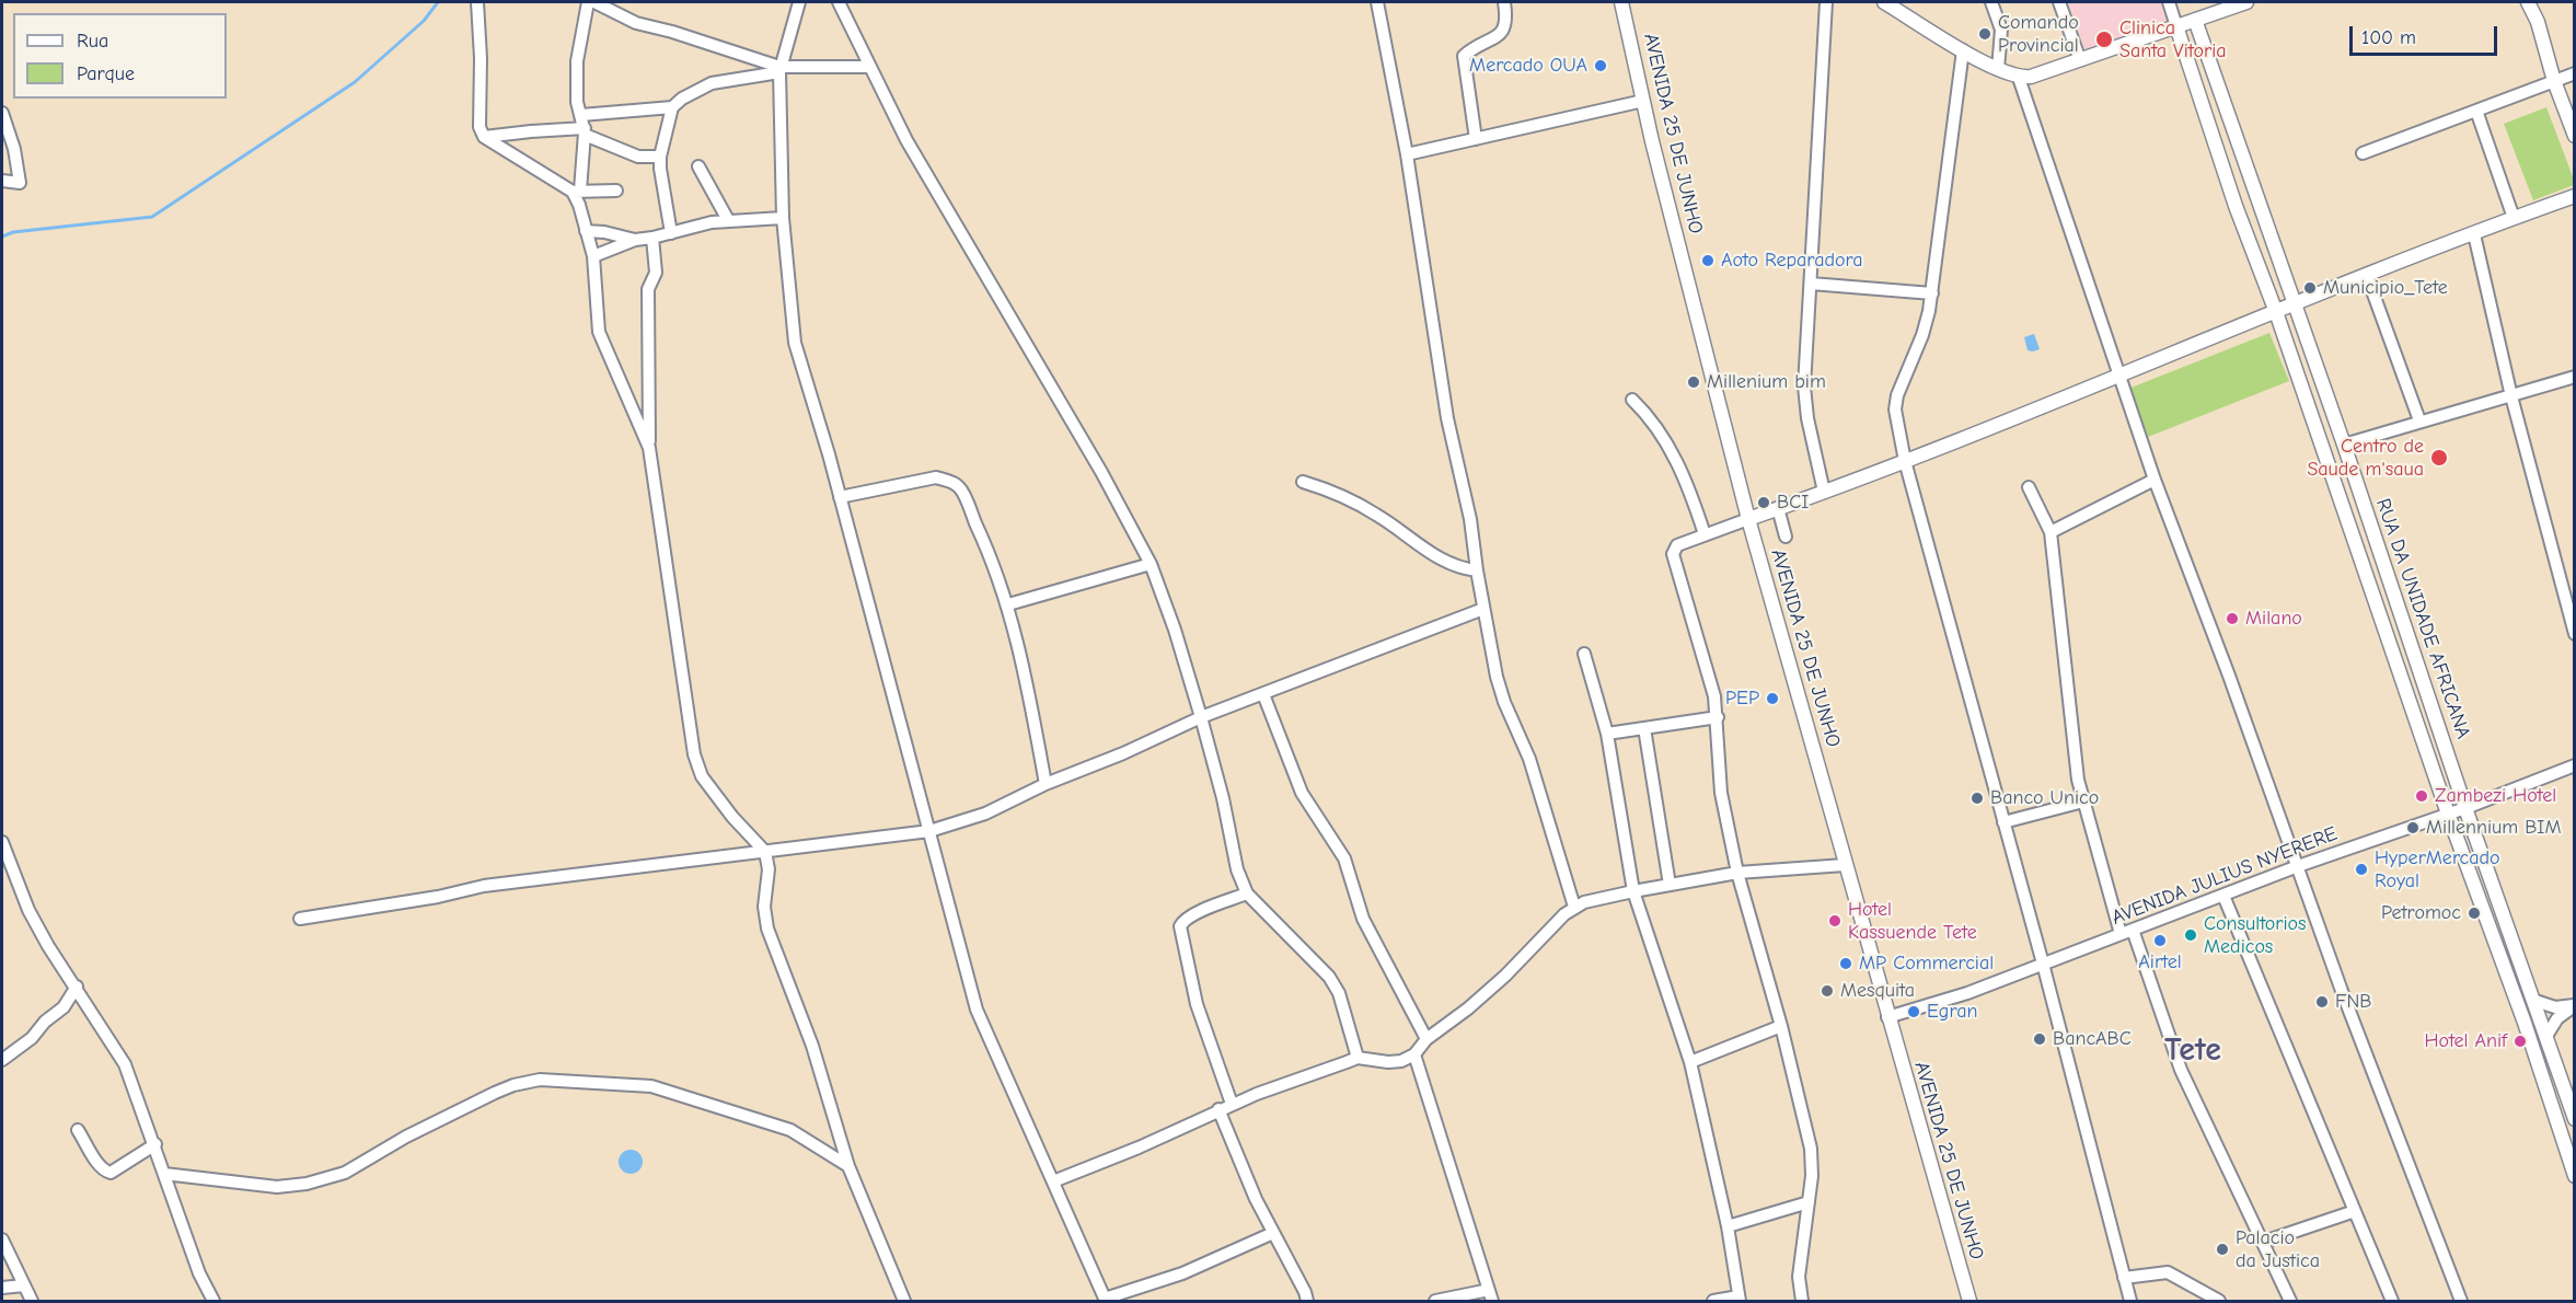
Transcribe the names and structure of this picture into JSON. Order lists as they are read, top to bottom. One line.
{"streets":{"street":["AVENIDA 25 DE JUNHO","RUA DA UNIDADE AFRICANA","AVENIDA JULIUS NYERERE"]},"crossings":[["AVENIDA 25 DE JUNHO","AVENIDA JULIUS NYERERE"],["RUA DA UNIDADE AFRICANA","AVENIDA JULIUS NYERERE"]],"districts":["Tete"],"places":["Comando Provincial","Clinica Santa Vitoria","Mercado OUA","Aoto Reparadora","Municipio_Tete","Millenium bim","Centro de Saude m'saua","BCI","Milano","PEP","Zambezi Hotel","Banco Unico","Millennium BIM","HyperMercado Royal","Petromoc","Hotel Kassuende Tete","Consultorios Medicos","Airtel","MP Commercial","Mesquita","FNB","Egran","BancABC","Hotel Anif","Palacio da Justica"],"legend":["Rua","Parque"],"scale_bar":"100 m"}
